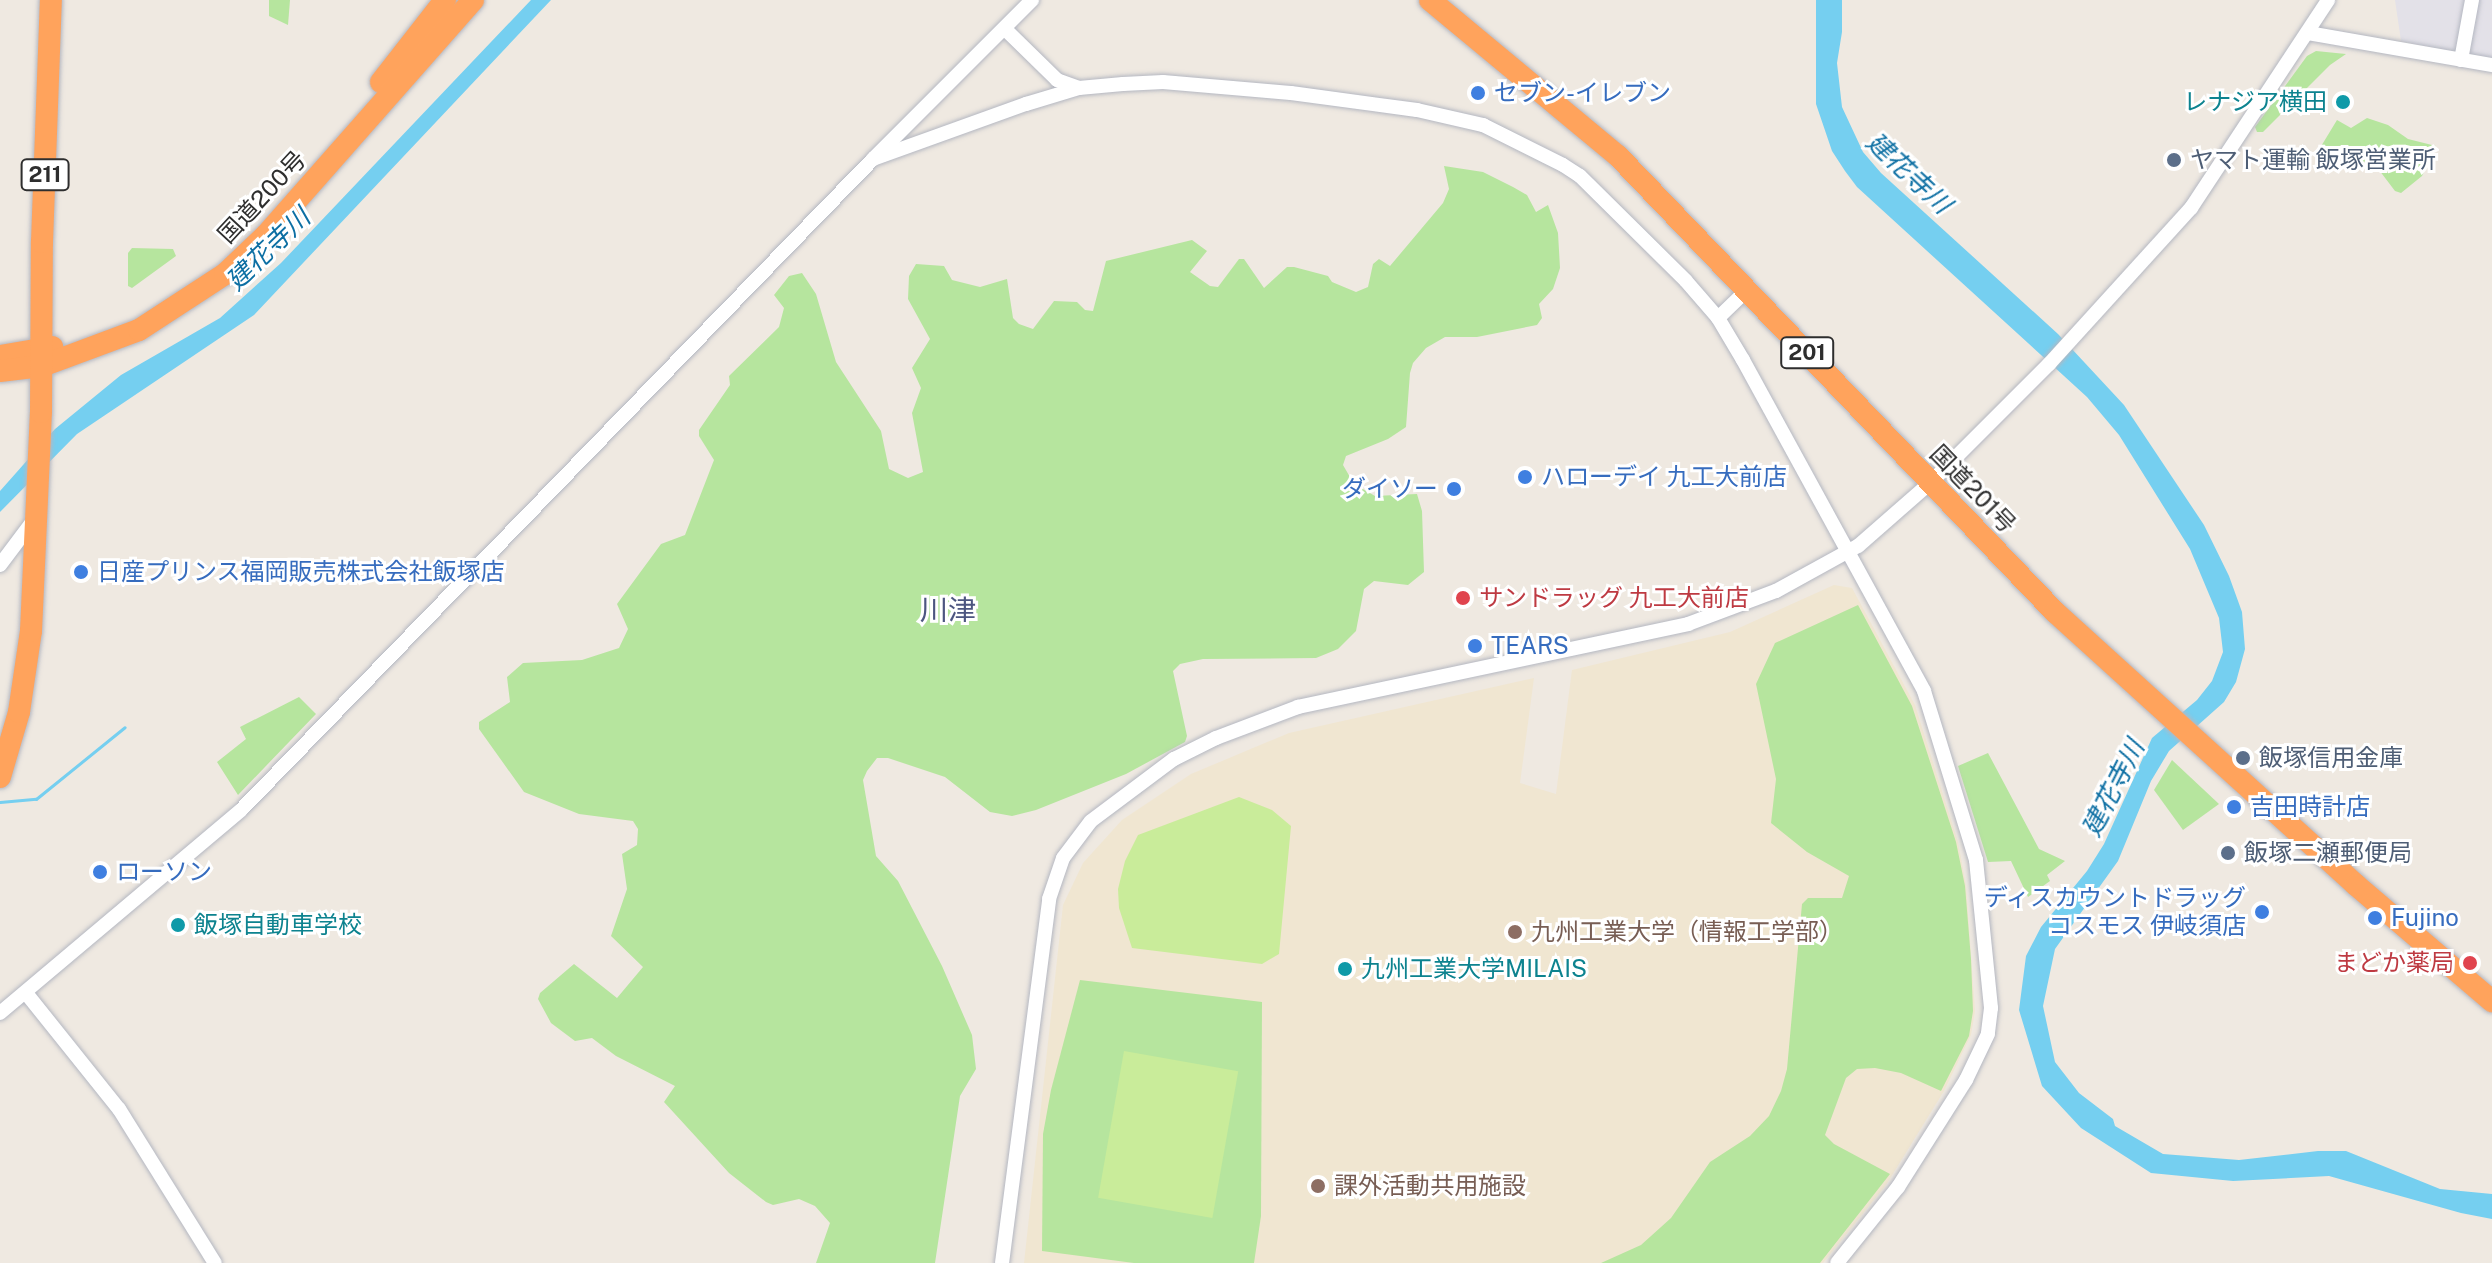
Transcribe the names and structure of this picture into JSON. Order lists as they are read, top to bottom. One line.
{"streets":{"highway":["211","国道200号","201","国道201号"]},"crossings":[["211","国道200号"]],"districts":["川津"],"water":["建花寺川"],"places":["セブン-イレブン","レナジア横田","ヤマト運輸 飯塚営業所","ハローデイ 九工大前店","ダイソー","日産プリンス福岡販売株式会社飯塚店","サンドラッグ 九工大前店","TEARS","飯塚信用金庫","吉田時計店","飯塚二瀬郵便局","ローソン","ディスカウントドラッグ コスモス 伊岐須店","Fujino","飯塚自動車学校","九州工業大学（情報工学部）","まどか薬局","九州工業大学MILAIS","課外活動共用施設"]}
